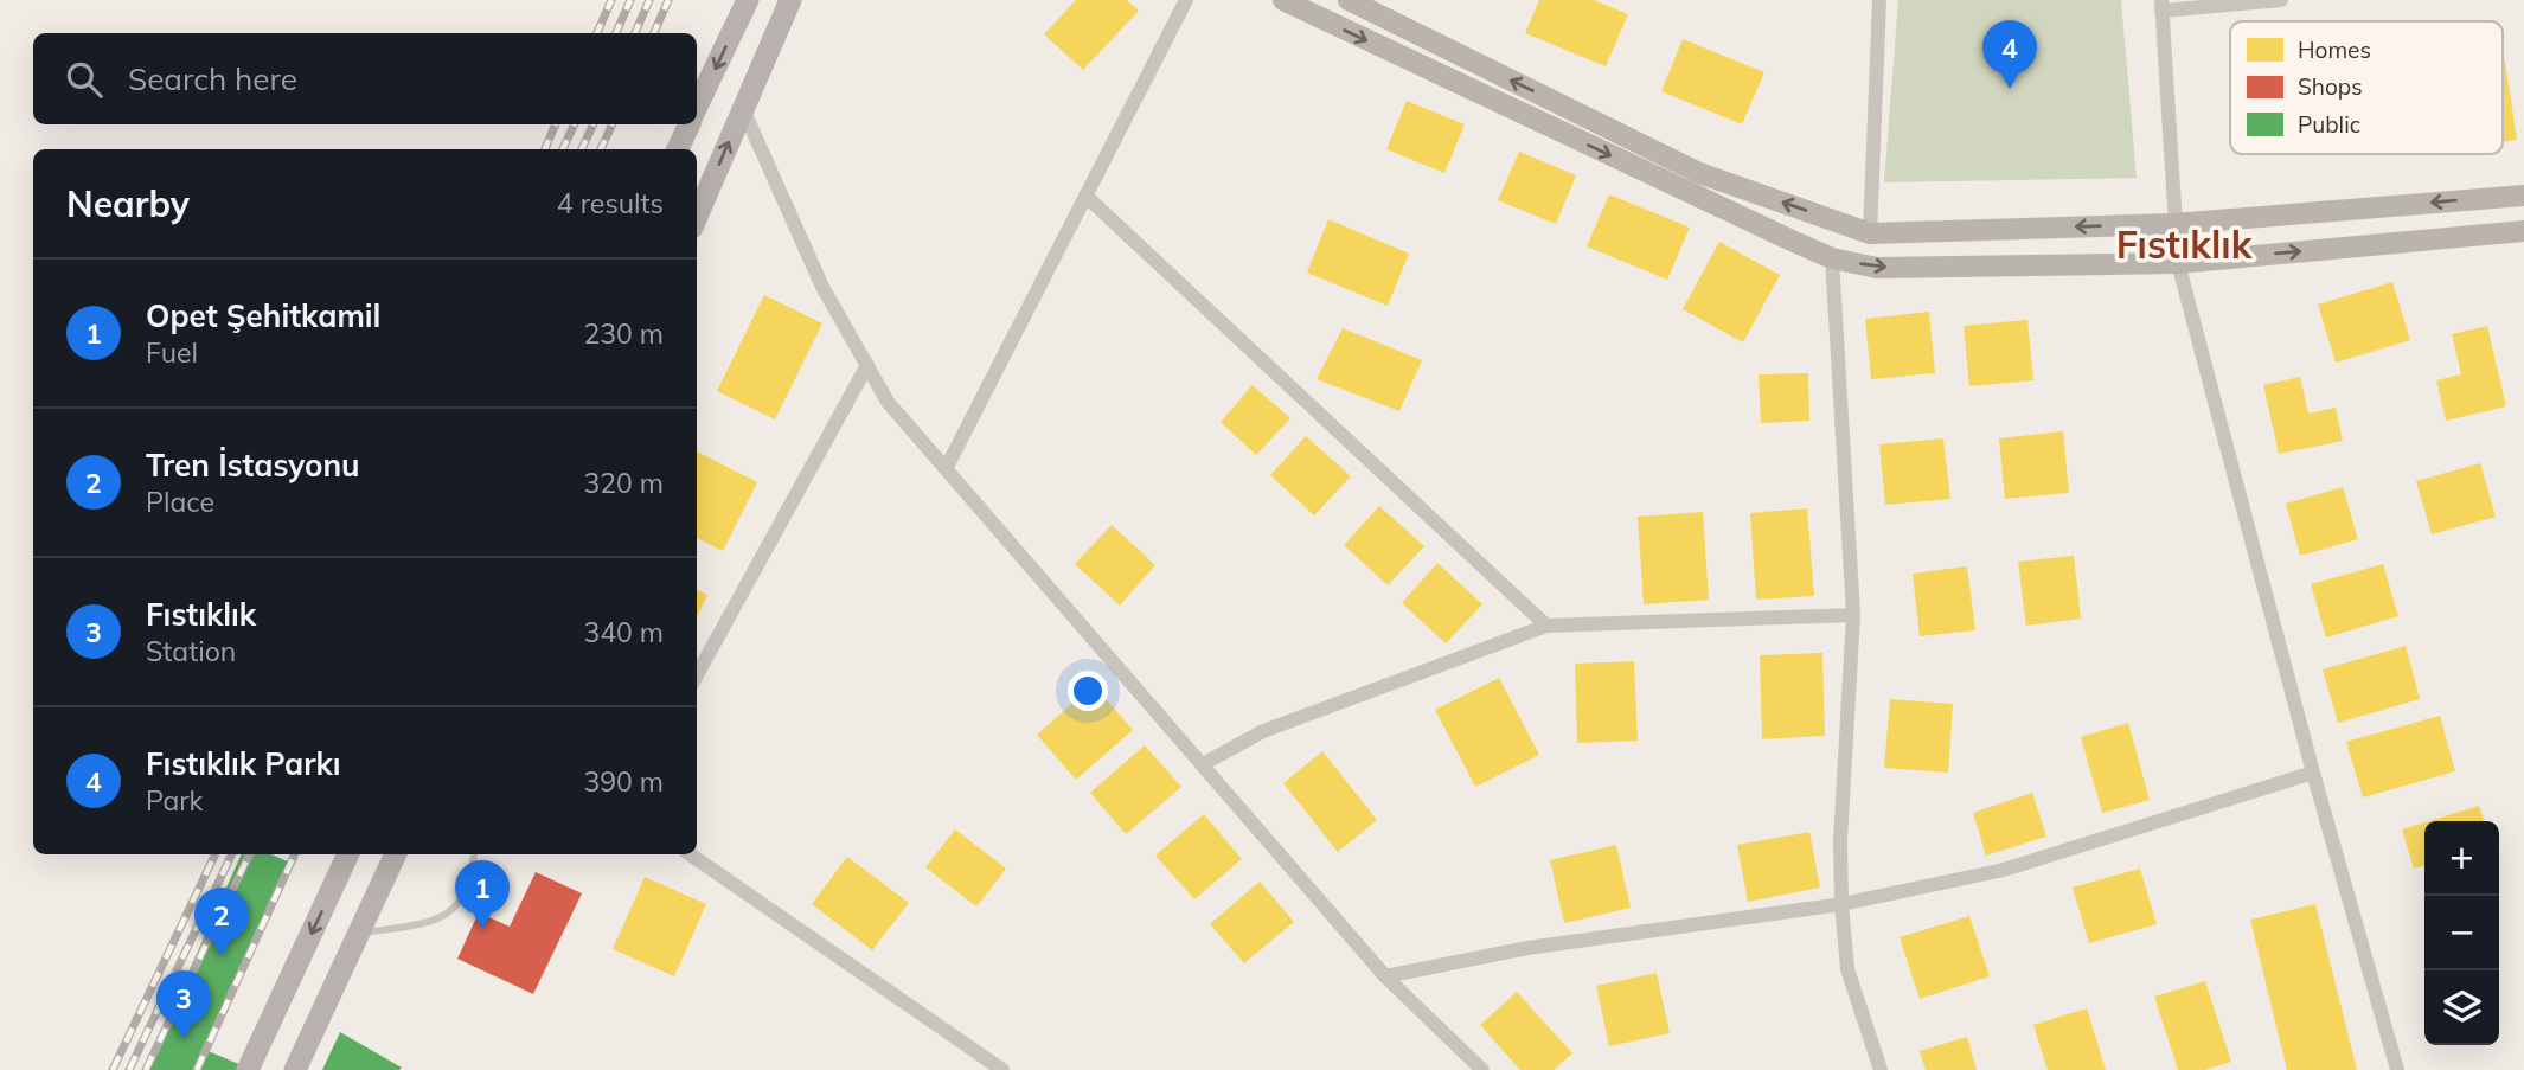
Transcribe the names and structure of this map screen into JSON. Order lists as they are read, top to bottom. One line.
{"districts":["Fıstıklık"],"legend":["Homes","Shops","Public"],"page":{"pins":["4","1","2","3"],"search":"Search here","heading":["Nearby","4 results"],"list":[{"mark":"1","name":"Opet Şehitkamil","note":"Fuel","value":"230 m"},{"mark":"2","name":"Tren İstasyonu","note":"Place","value":"320 m"},{"mark":"3","name":"Fıstıklık","note":"Station","value":"340 m"},{"mark":"4","name":"Fıstıklık Parkı","note":"Park","value":"390 m"}],"map_buttons":["+","−"]}}
